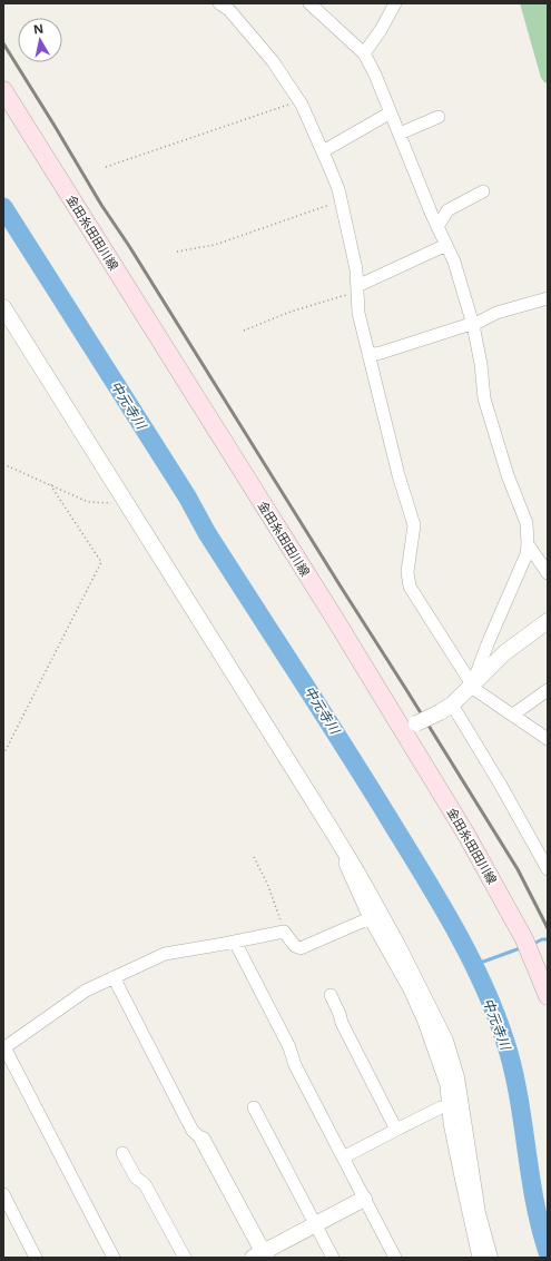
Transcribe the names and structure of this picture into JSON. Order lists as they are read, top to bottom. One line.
{"streets":{"main road":["金田糸田田川線"]},"water":["中元寺川"],"north":"top"}
